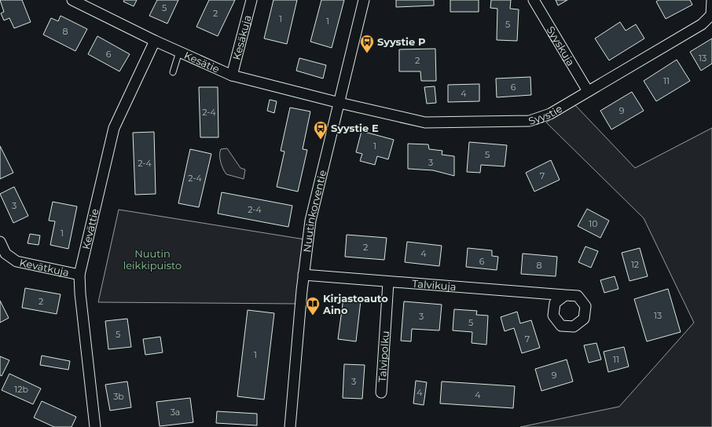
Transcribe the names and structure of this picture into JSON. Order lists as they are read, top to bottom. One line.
{"streets":{"street":["Kesäkuja","Syyskuja","Kesätie","Syystie","Nuutinkorventie","Kevättie","Kevätkuja","Talvikuja","Talvipolku"]},"crossings":[["Kesäkuja","Kesätie"],["Syyskuja","Syystie"],["Kesätie","Syystie"],["Kesätie","Nuutinkorventie"],["Kesätie","Kevättie"],["Syystie","Nuutinkorventie"],["Nuutinkorventie","Talvikuja"],["Kevättie","Kevätkuja"],["Talvikuja","Talvipolku"]],"parks":["Nuutin leikkipuisto"],"places":{"bus stop":["Syystie P","Syystie E"],"library":["Kirjastoauto Aino"]},"house_numbers":["5","2","1","1","5","8","6","13","2","11","6","4","9","2-4","1","5","3","2-4","7","2-4","3","2-4","10","1","2","4","6","12","8","2","13","3","5","5","7","1","11","9","3","12b","4","4","3b","3a"]}
